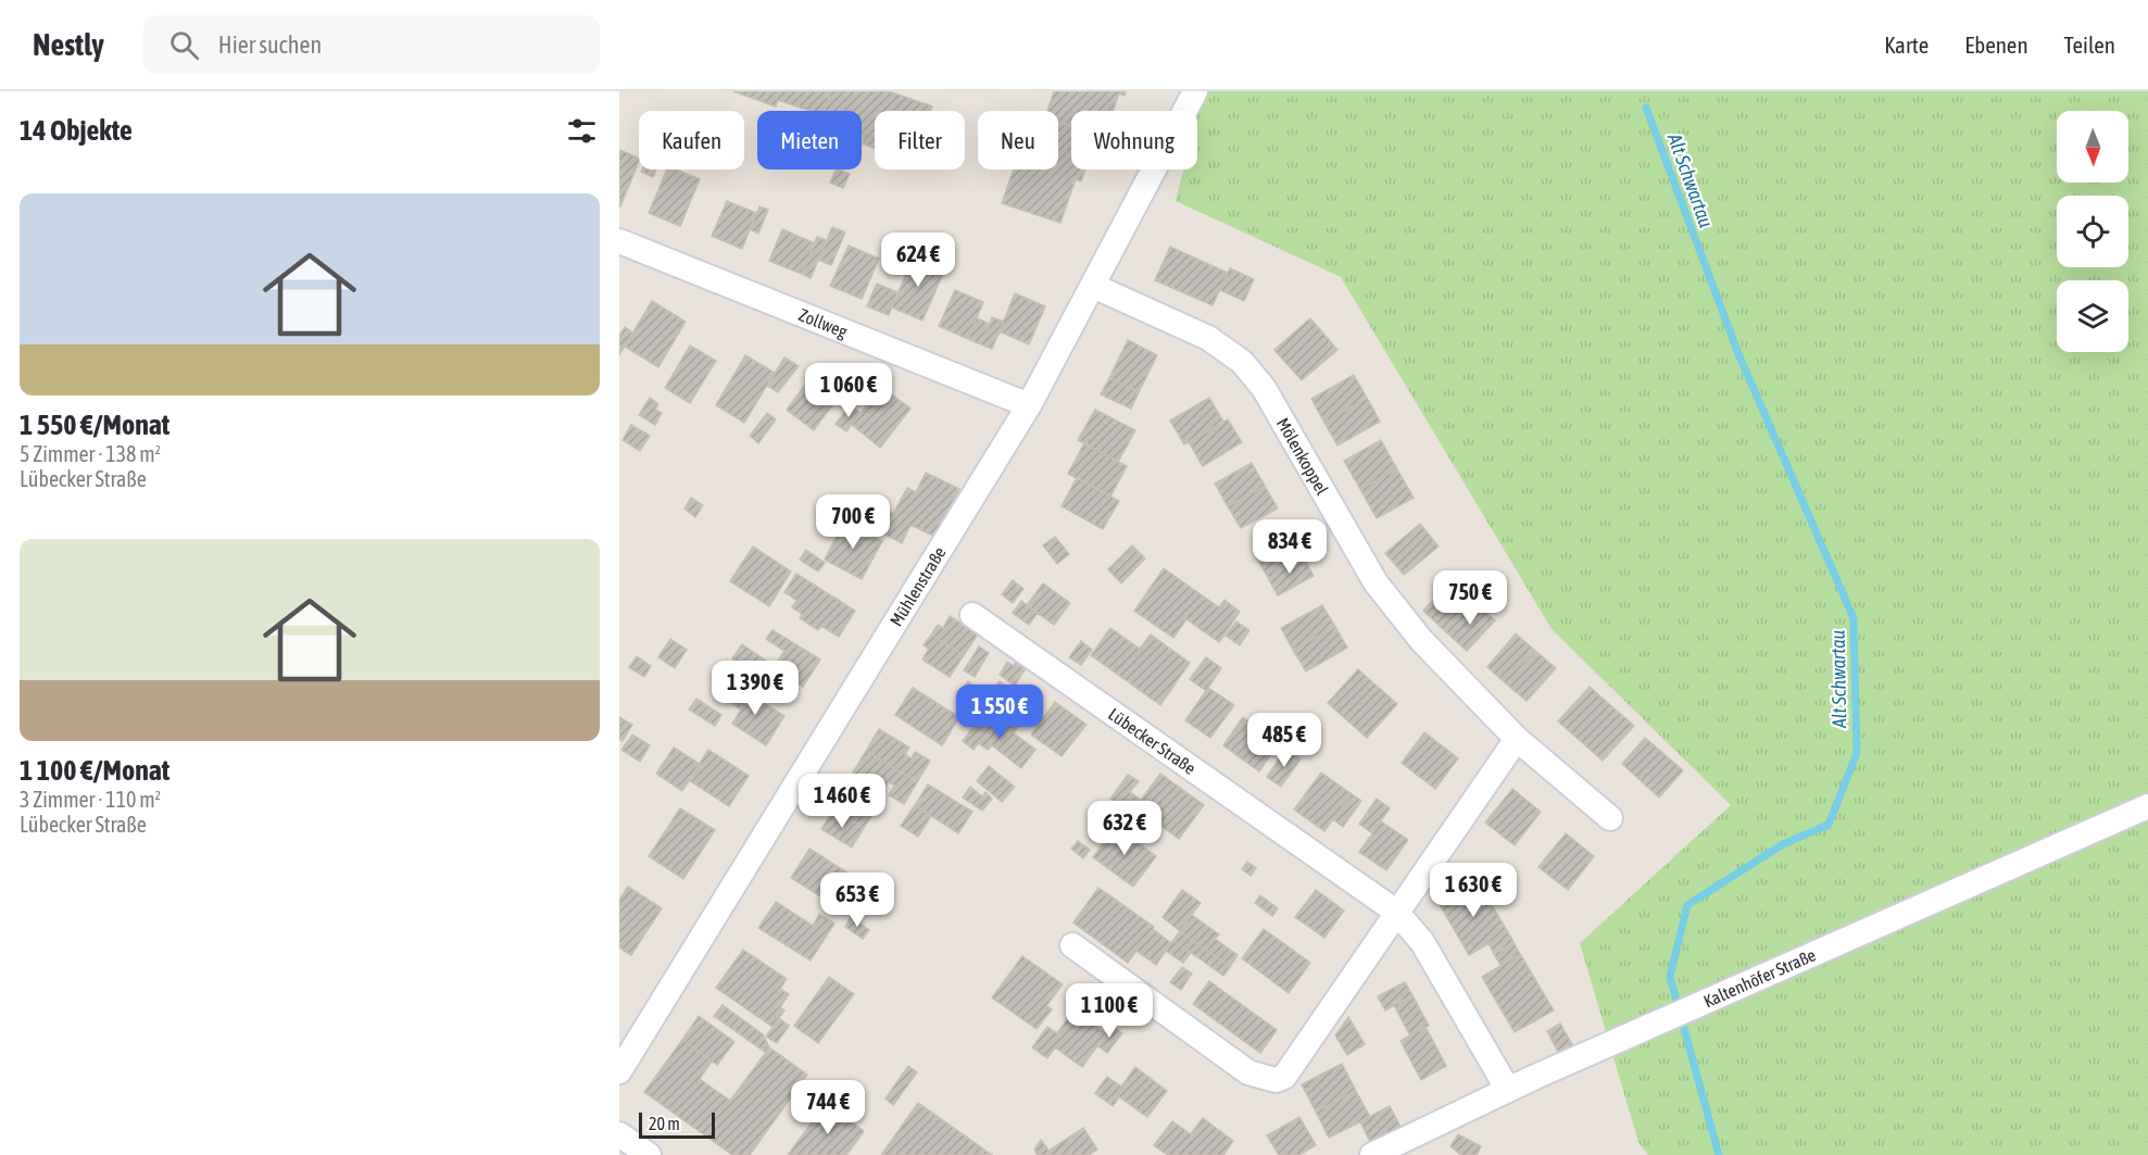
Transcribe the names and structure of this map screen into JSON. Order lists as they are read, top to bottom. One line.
{"streets":{"street":["Zollweg","Mölenkoppel","Mühlenstraße","Lübecker Straße","Kaltenhöfer Straße"]},"crossings":[["Zollweg","Mühlenstraße"],["Mölenkoppel","Mühlenstraße"],["Lübecker Straße","Kaltenhöfer Straße"]],"water":["Alt Schwartau"],"scale_bar":"20 m","north":"bottom","page":{"header":"Nestly","search":"Hier suchen","nav":["Karte","Ebenen","Teilen"],"heading":"14 Objekte","chip":["Kaufen","Mieten","Filter","Neu","Wohnung"],"list":[{"name":"1 550 €/Monat","note":"5 Zimmer · 138 m² · Lübecker Straße"},{"name":"1 100 €/Monat","note":"3 Zimmer · 110 m² · Lübecker Straße"}],"price":["624 €","1 060 €","700 €","834 €","750 €","1 390 €","1 550 €","485 €","1 460 €","632 €","1 630 €","653 €","1 100 €","744 €"],"scale":"20 m"}}
